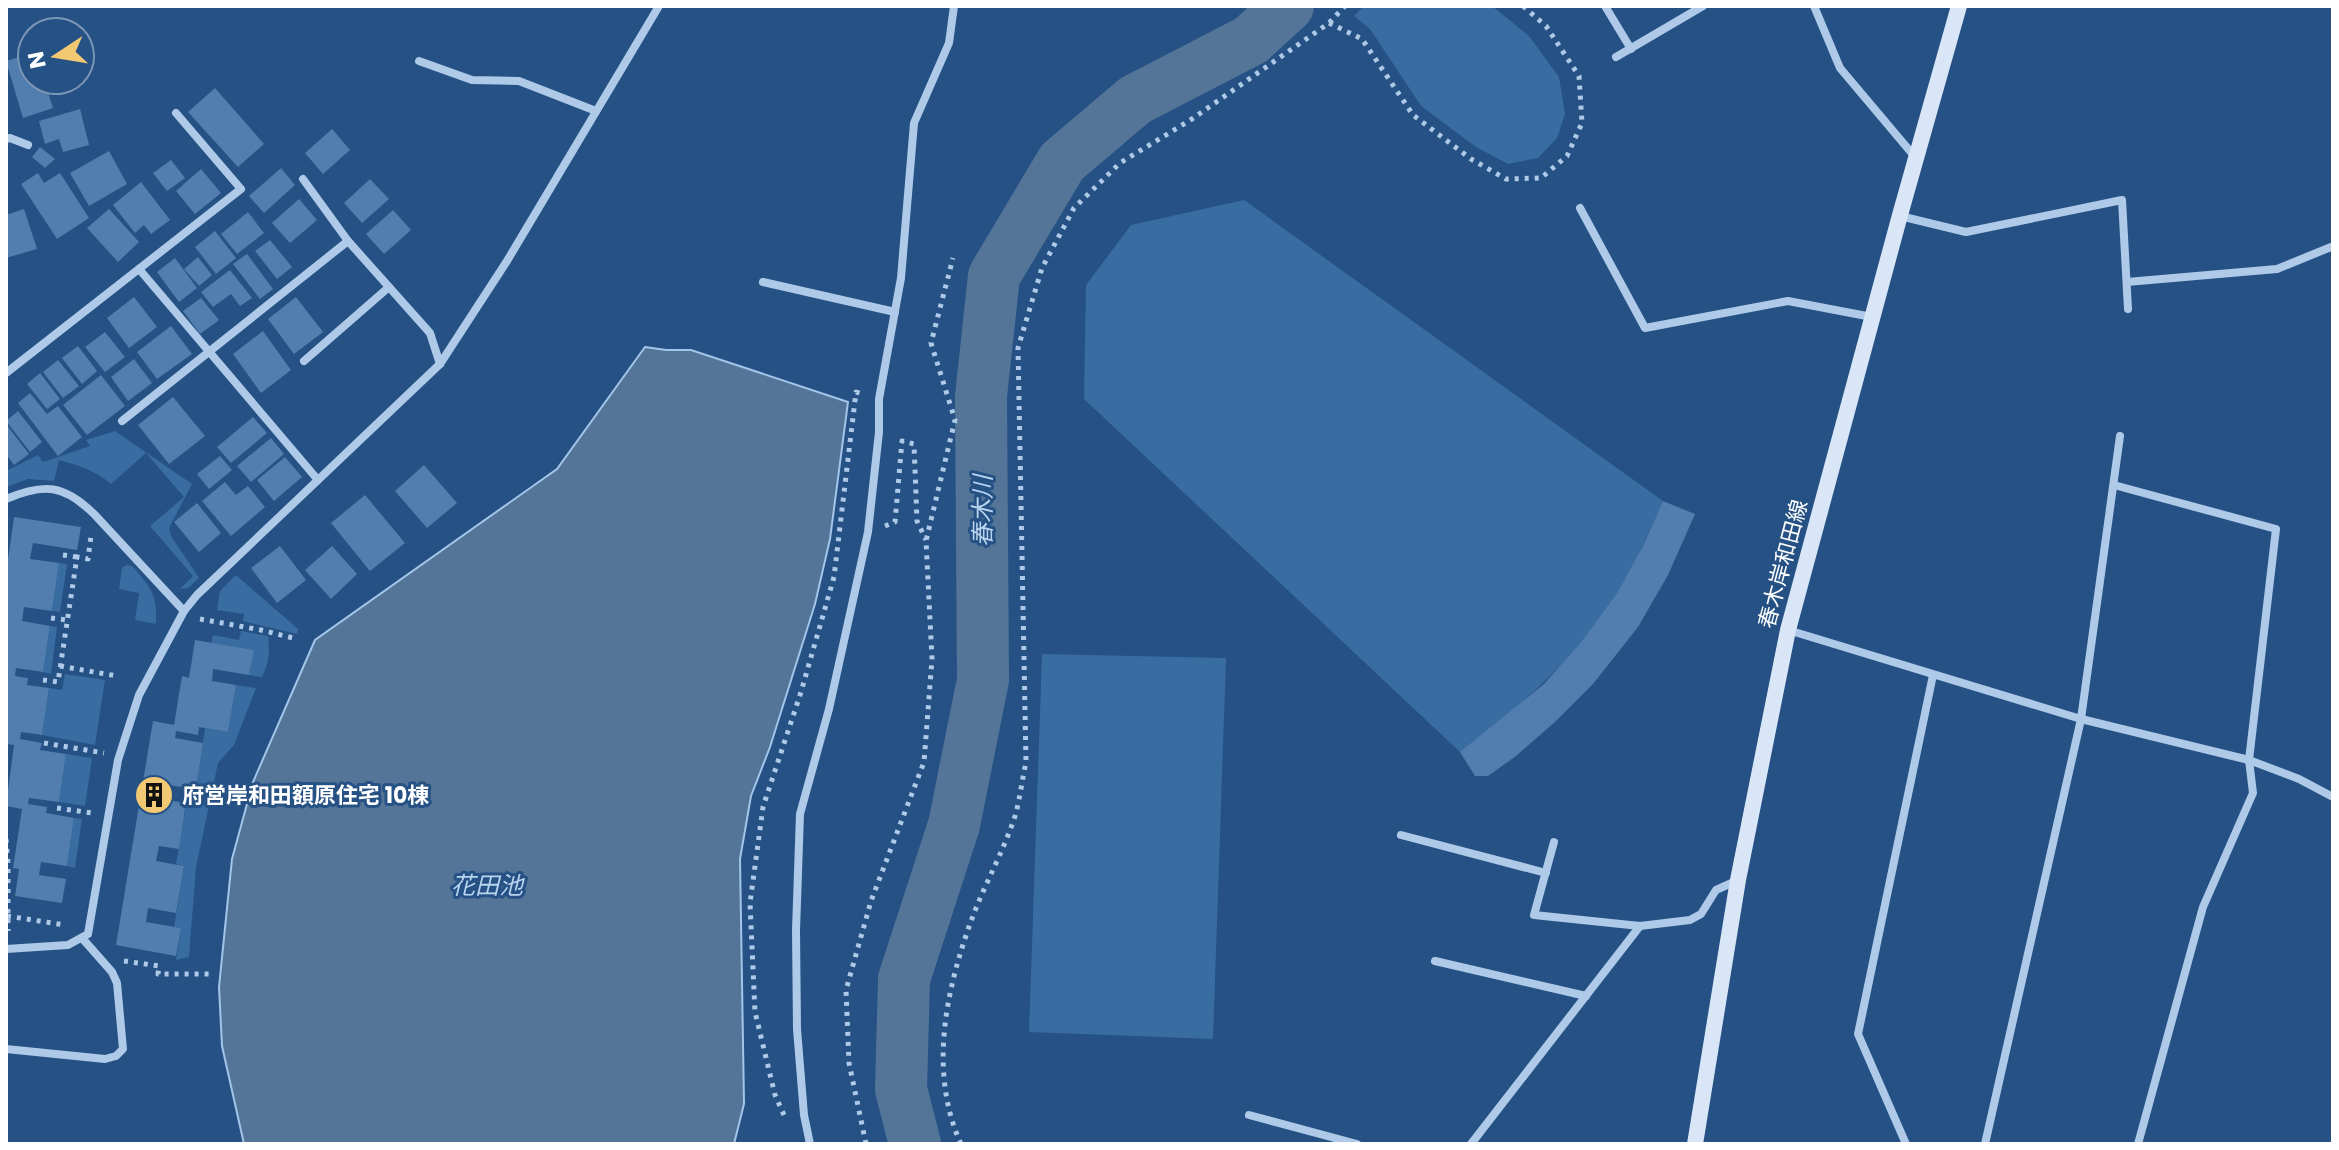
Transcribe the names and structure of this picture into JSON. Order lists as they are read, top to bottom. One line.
{"streets":{"main road":["春木岸和田線"]},"water":["春木川","花田池"],"places":{"building":["府営岸和田額原住宅 10棟"]},"north":"left"}
